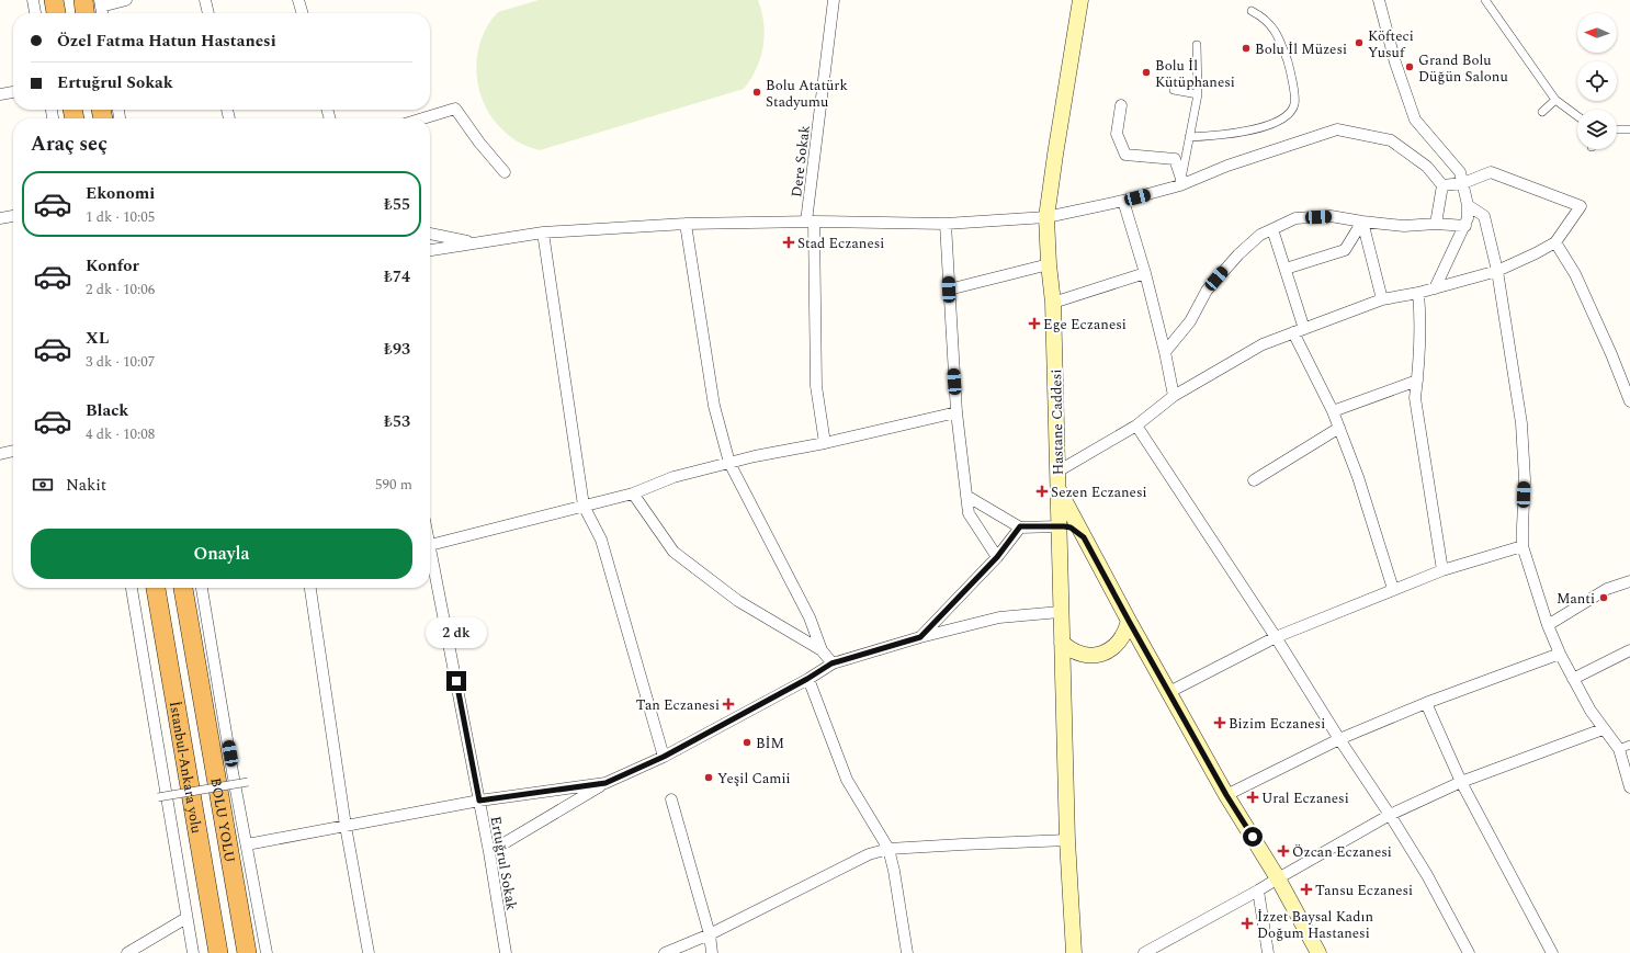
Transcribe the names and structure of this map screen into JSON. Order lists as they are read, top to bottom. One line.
{"streets":{"highway":["İstanbul-Ankara yolu","BOLU YOLU"],"main road":["Hastane Caddesi"],"street":["Dere Sokak","Ertuğrul Sokak"]},"places":{"other":["Köfteci Yusuf","Bolu İl Müzesi","Grand Bolu Düğün Salonu","Bolu İl Kütüphanesi","Bolu Atatürk Stadyumu","Manti","BİM","Yeşil Camii"],"health":["Stad Eczanesi","Ege Eczanesi","Sezen Eczanesi","Tan Eczanesi","Bizim Eczanesi","Ural Eczanesi","Özcan Eczanesi","Tansu Eczanesi","İzzet Baysal Kadın Doğum Hastanesi"]},"north":"left","page":{"banner":["Özel Fatma Hatun Hastanesi","Ertuğrul Sokak"],"heading":"Araç seç","list":[{"name":"Ekonomi","note":"1 dk · 10:05","value":"₺55"},{"name":"Konfor","note":"2 dk · 10:06","value":"₺74"},{"name":"XL","note":"3 dk · 10:07","value":"₺93"},{"name":"Black","note":"4 dk · 10:08","value":"₺53"}],"pay":["Nakit","590 m"],"buttons":"Onayla","bubble":"2 dk"}}
